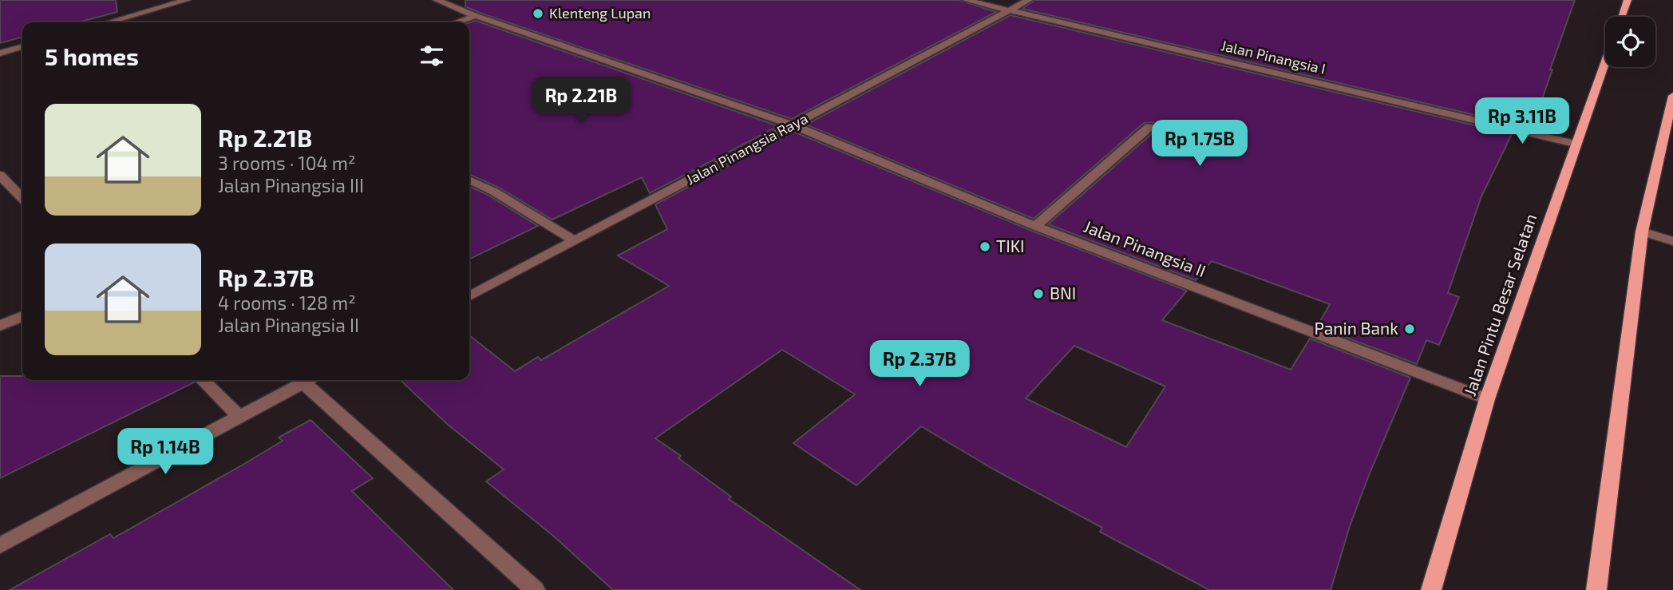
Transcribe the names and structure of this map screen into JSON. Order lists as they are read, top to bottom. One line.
{"streets":{"main road":["Jalan Pintu Besar Selatan"],"street":["Jalan Pinangsia I","Jalan Pinangsia Raya","Jalan Pinangsia II"]},"crossings":[["Jalan Pinangsia I","Jalan Pinangsia Raya"],["Jalan Pinangsia I","Jalan Pintu Besar Selatan"],["Jalan Pinangsia Raya","Jalan Pinangsia II"],["Jalan Pinangsia II","Jalan Pintu Besar Selatan"]],"places":["Klenteng Lupan","TIKI","BNI","Panin Bank"],"page":{"heading":"5 homes","price":["Rp 2.21B","Rp 3.11B","Rp 1.75B","Rp 2.37B","Rp 1.14B"],"list":[{"name":"Rp 2.21B","note":"3 rooms · 104 m² · Jalan Pinangsia III"},{"name":"Rp 2.37B","note":"4 rooms · 128 m² · Jalan Pinangsia II"}]}}
